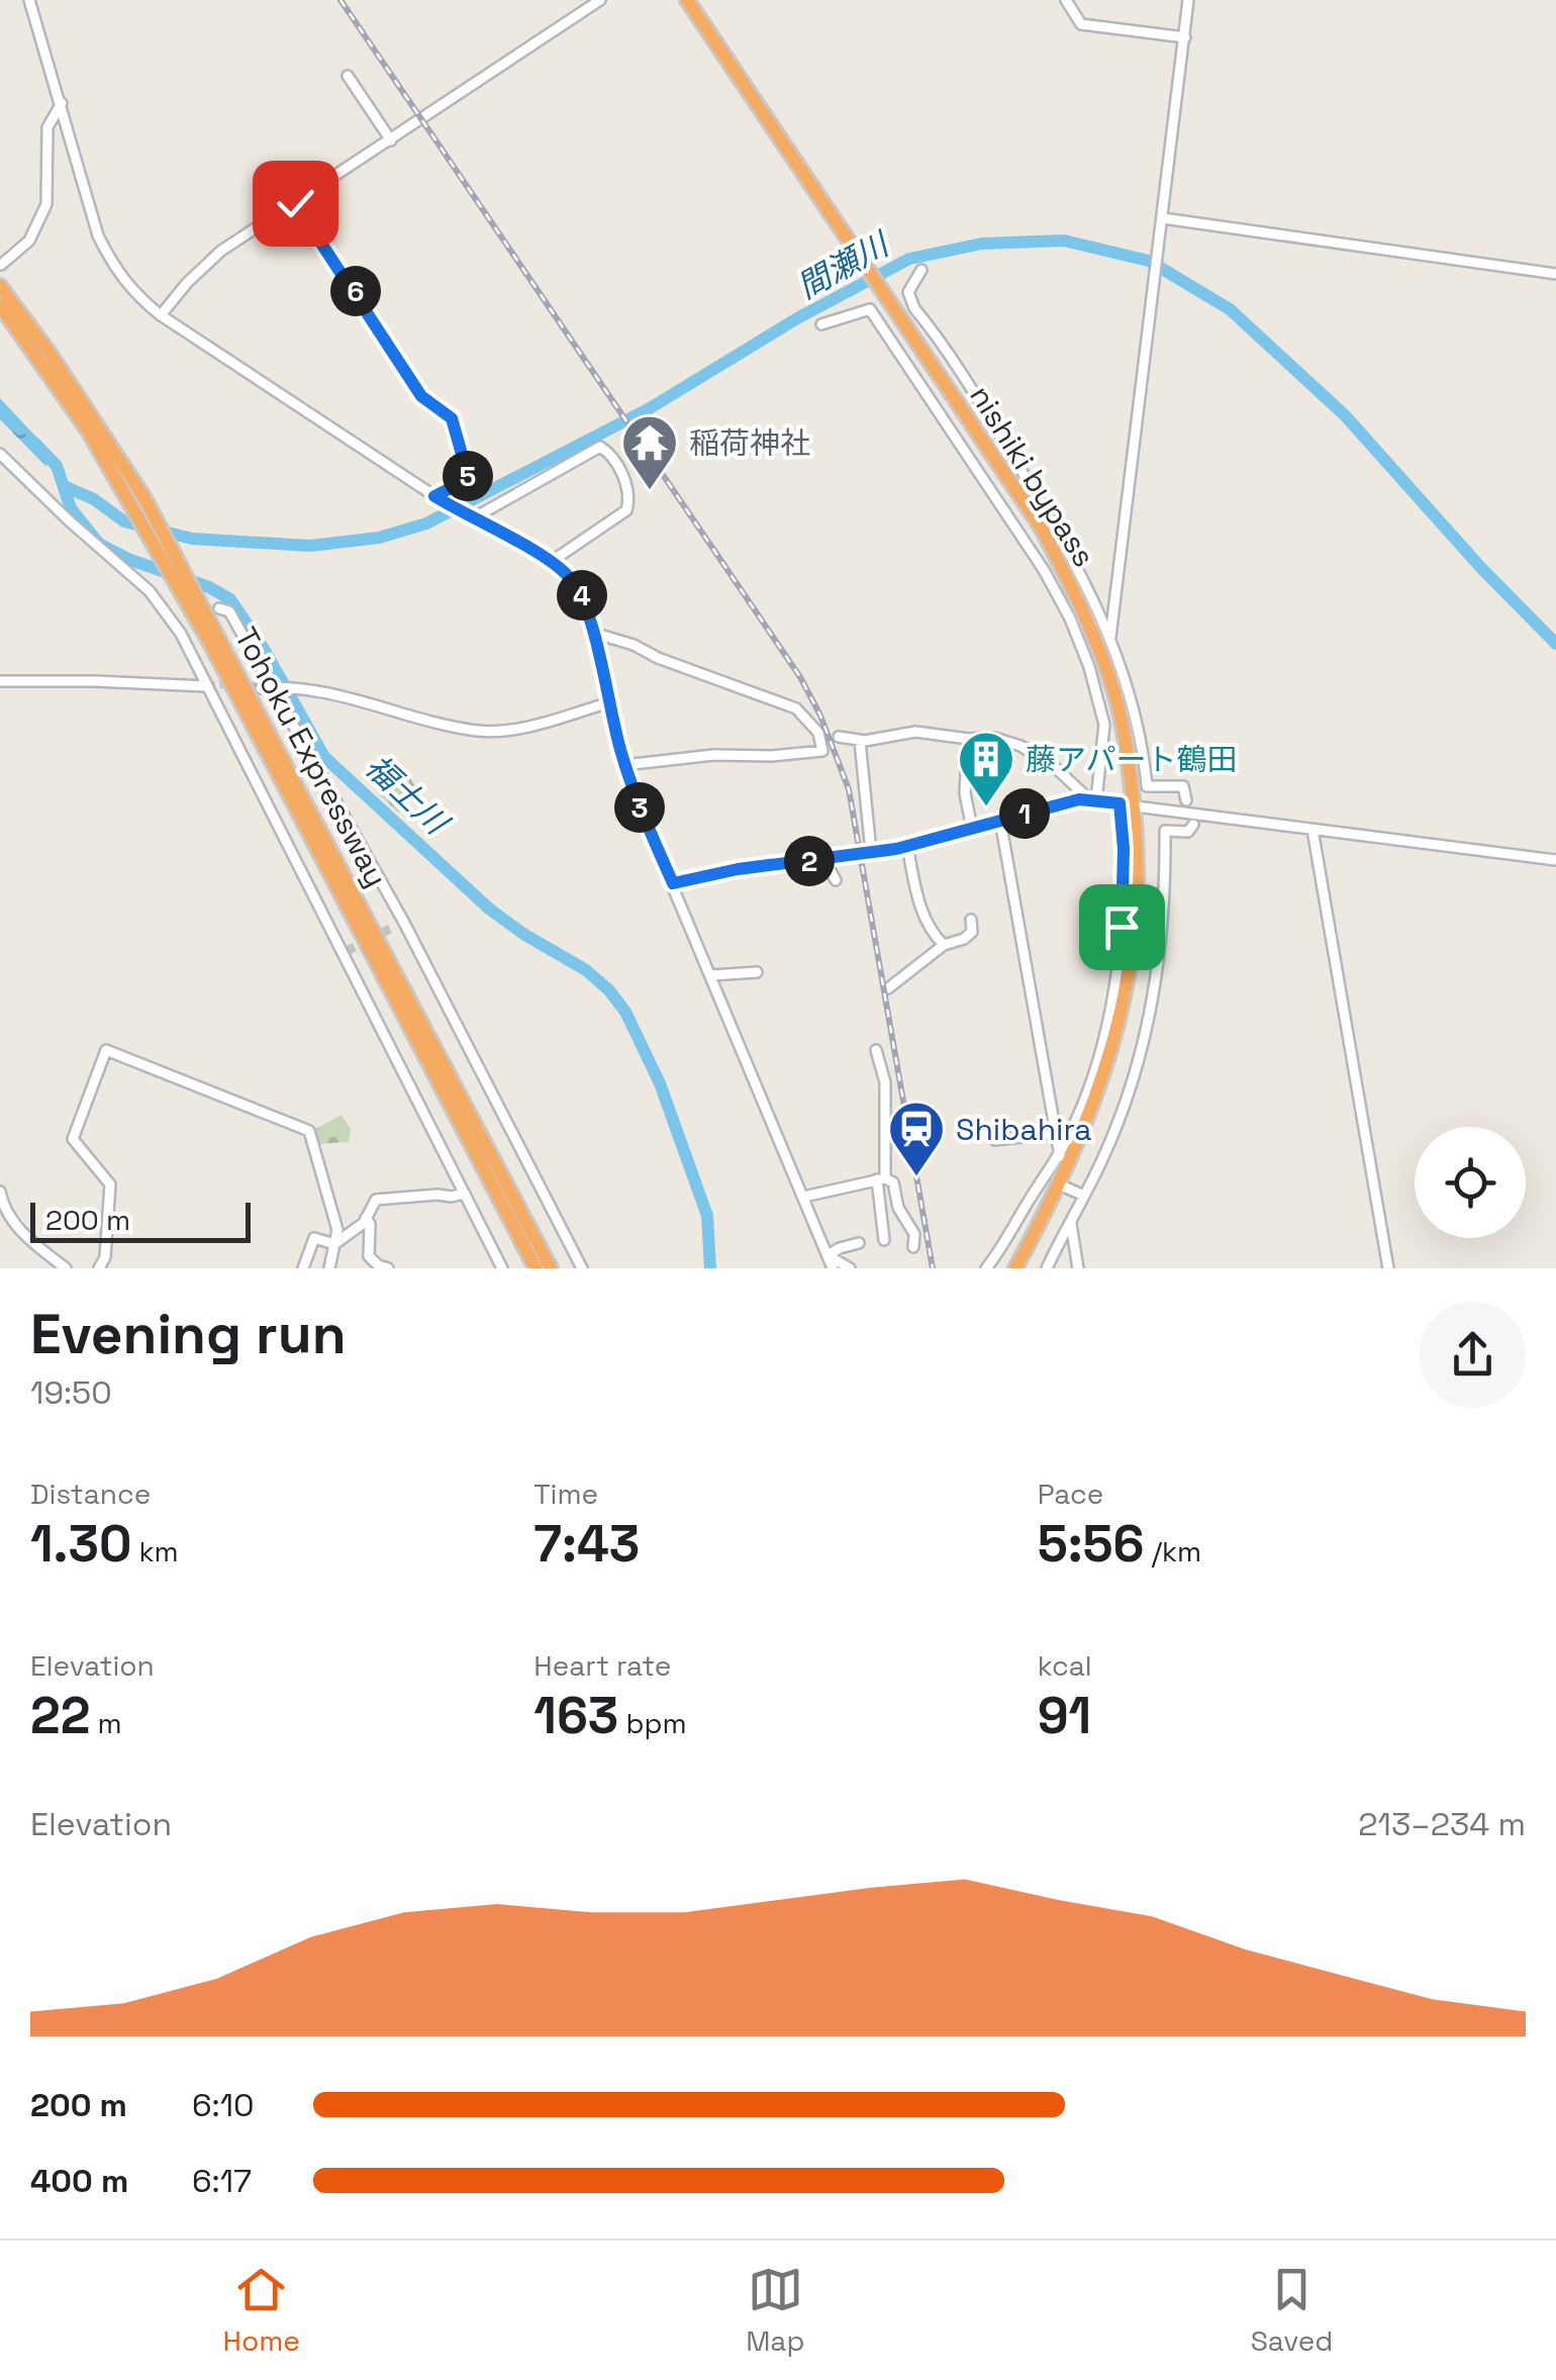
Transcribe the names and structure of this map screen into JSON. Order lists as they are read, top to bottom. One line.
{"streets":{"highway":["nishiki bypass","Tohoku Expressway"]},"water":["間瀬川","福士川"],"places":{"temple":["稲荷神社"],"building":["藤アパート鶴田"],"station":["Shibahira"]},"scale_bar":"200 m","page":{"pins":["6","5","4","3","1","2"],"scale":"200 m","heading":["Evening run","19:50"],"stats":[["Distance","1.30 km"],["Time","7:43"],["Pace","5:56 /km"],["Elevation","22 m"],["Heart rate","163 bpm"],["kcal","91"]],"chart":["Elevation","213–234 m"],"list":[{"name":"200 m","note":"6:10"},{"name":"400 m","note":"6:17"}],"tabs":["Home","Map","Saved"]}}
